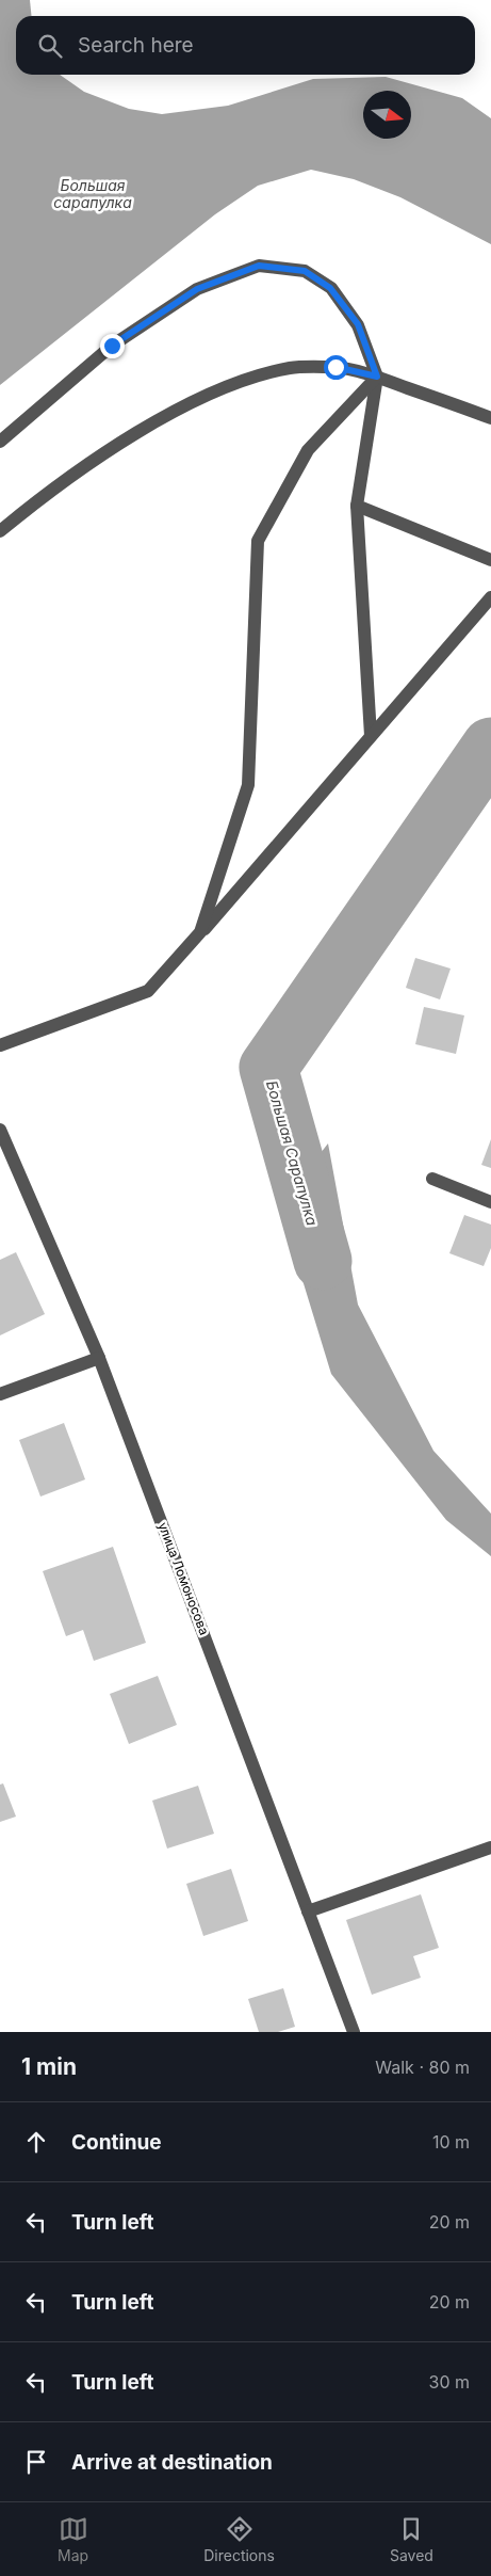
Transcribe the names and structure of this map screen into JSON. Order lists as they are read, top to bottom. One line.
{"streets":{"street":["улица Ломоносова"]},"water":["Большая сарапулка","Большая Сарапулка"],"north":"right","page":{"search":"Search here","heading":["1 min","Walk · 80 m"],"list":[["Continue","10 m"],["Turn left","20 m"],["Turn left","20 m"],["Turn left","30 m"],"Arrive at destination"],"nav":["Map","Directions","Saved"]}}
